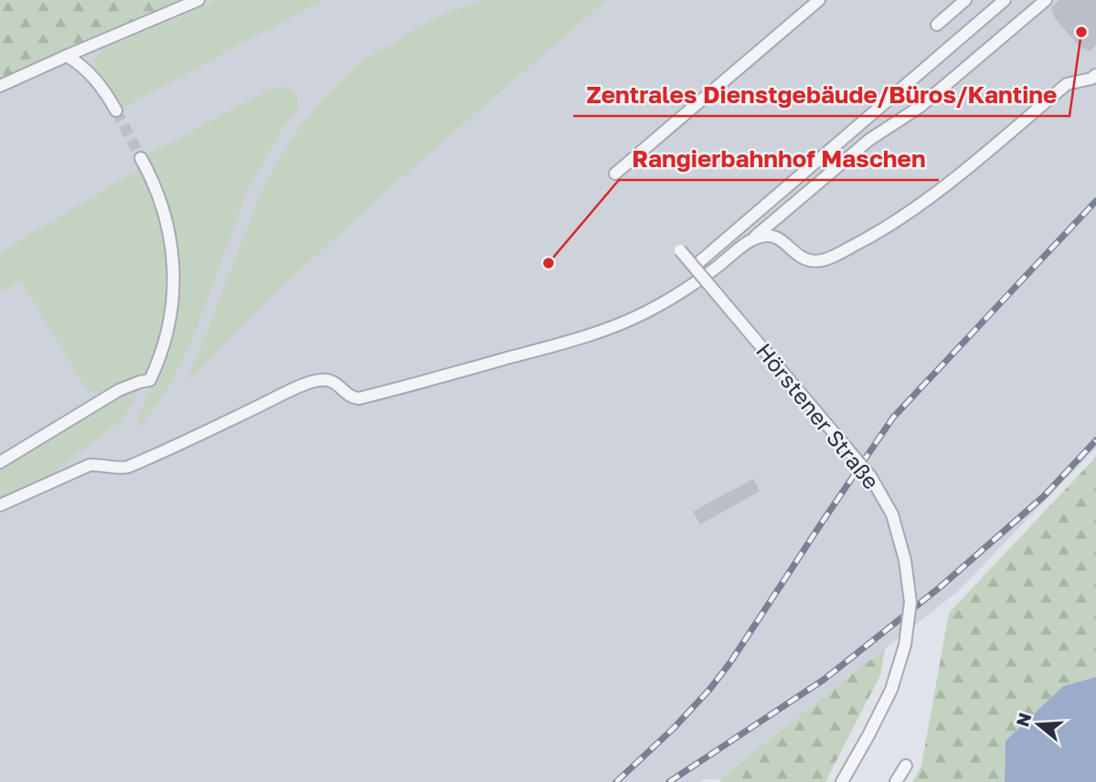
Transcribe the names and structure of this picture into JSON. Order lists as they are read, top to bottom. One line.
{"streets":{"street":["Hörstener Straße"]},"places":["Zentrales Dienstgebäude/Büros/Kantine","Rangierbahnhof Maschen"],"north":"left"}
